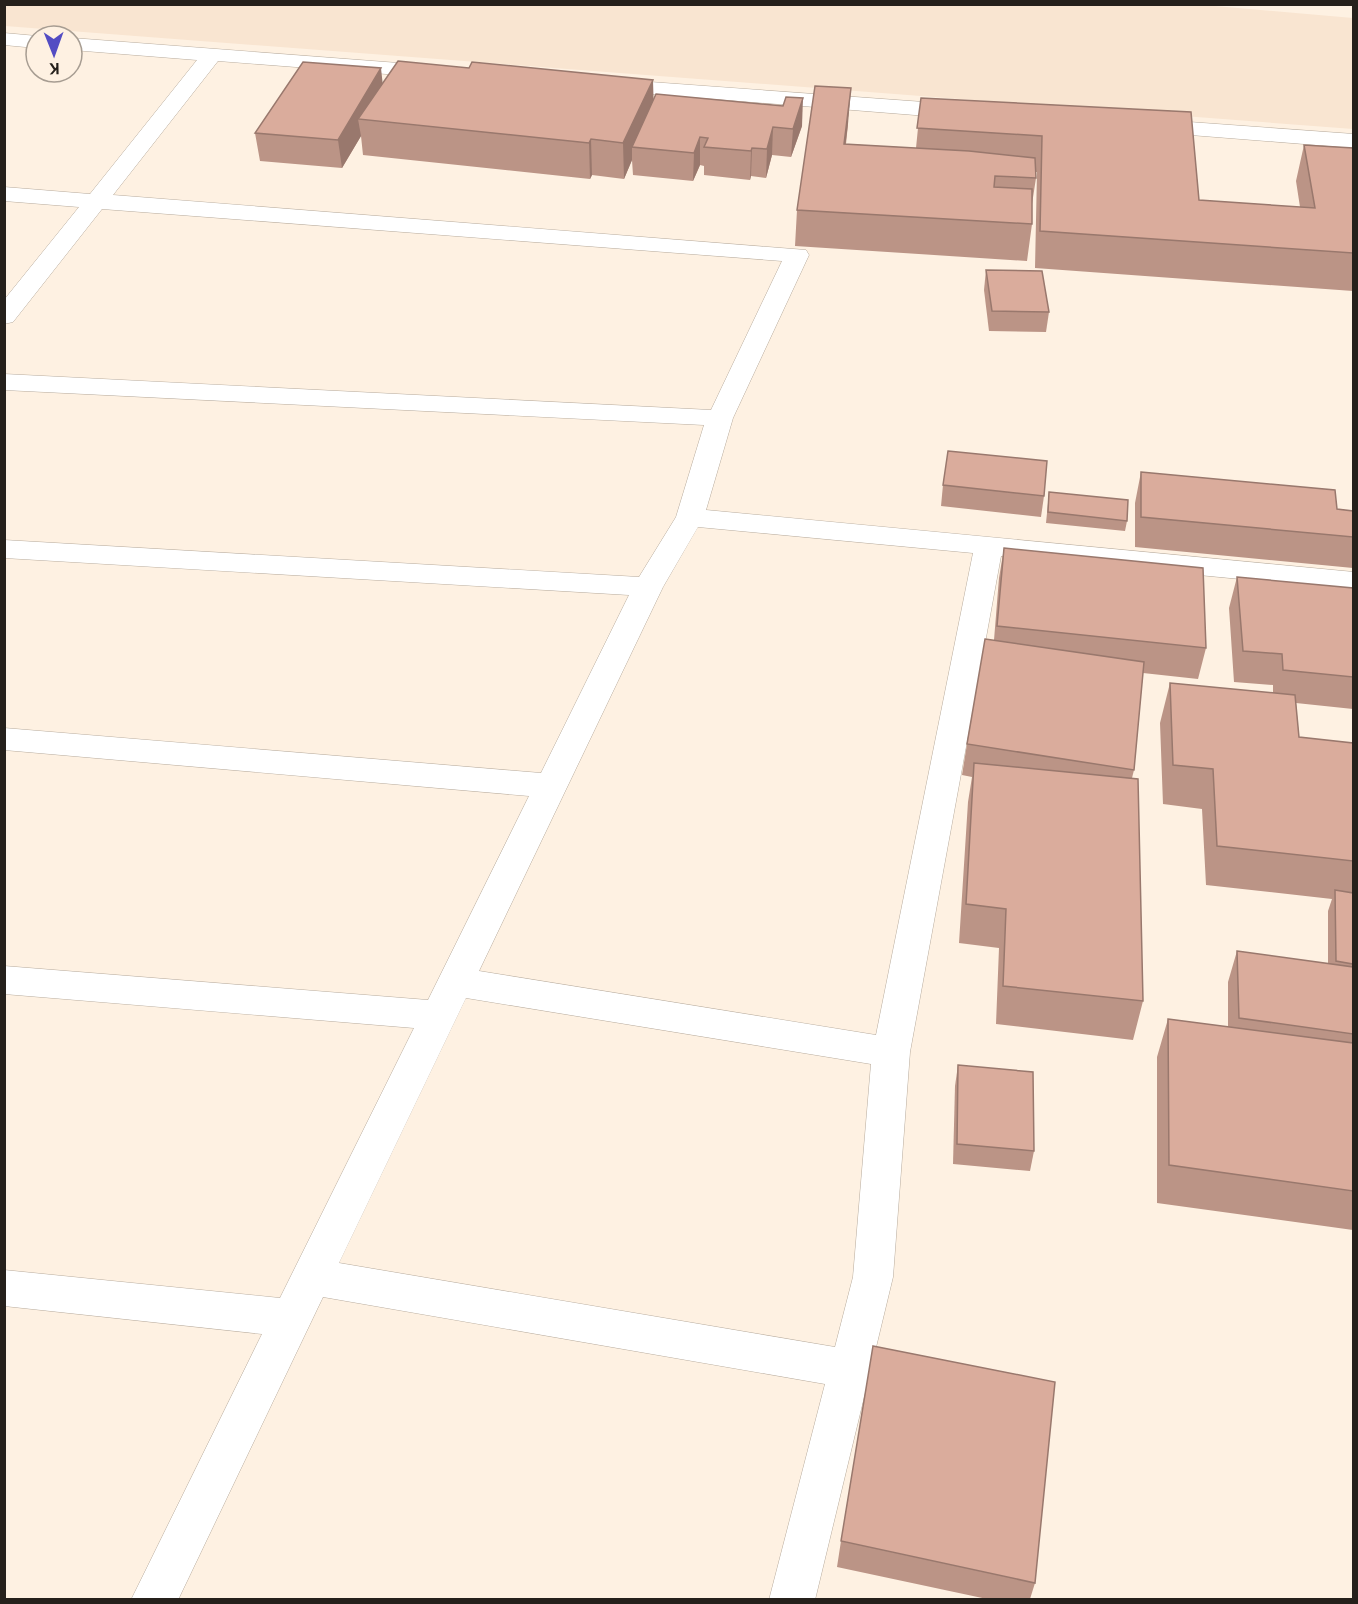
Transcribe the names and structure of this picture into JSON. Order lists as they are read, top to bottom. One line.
{"north":"bottom"}
